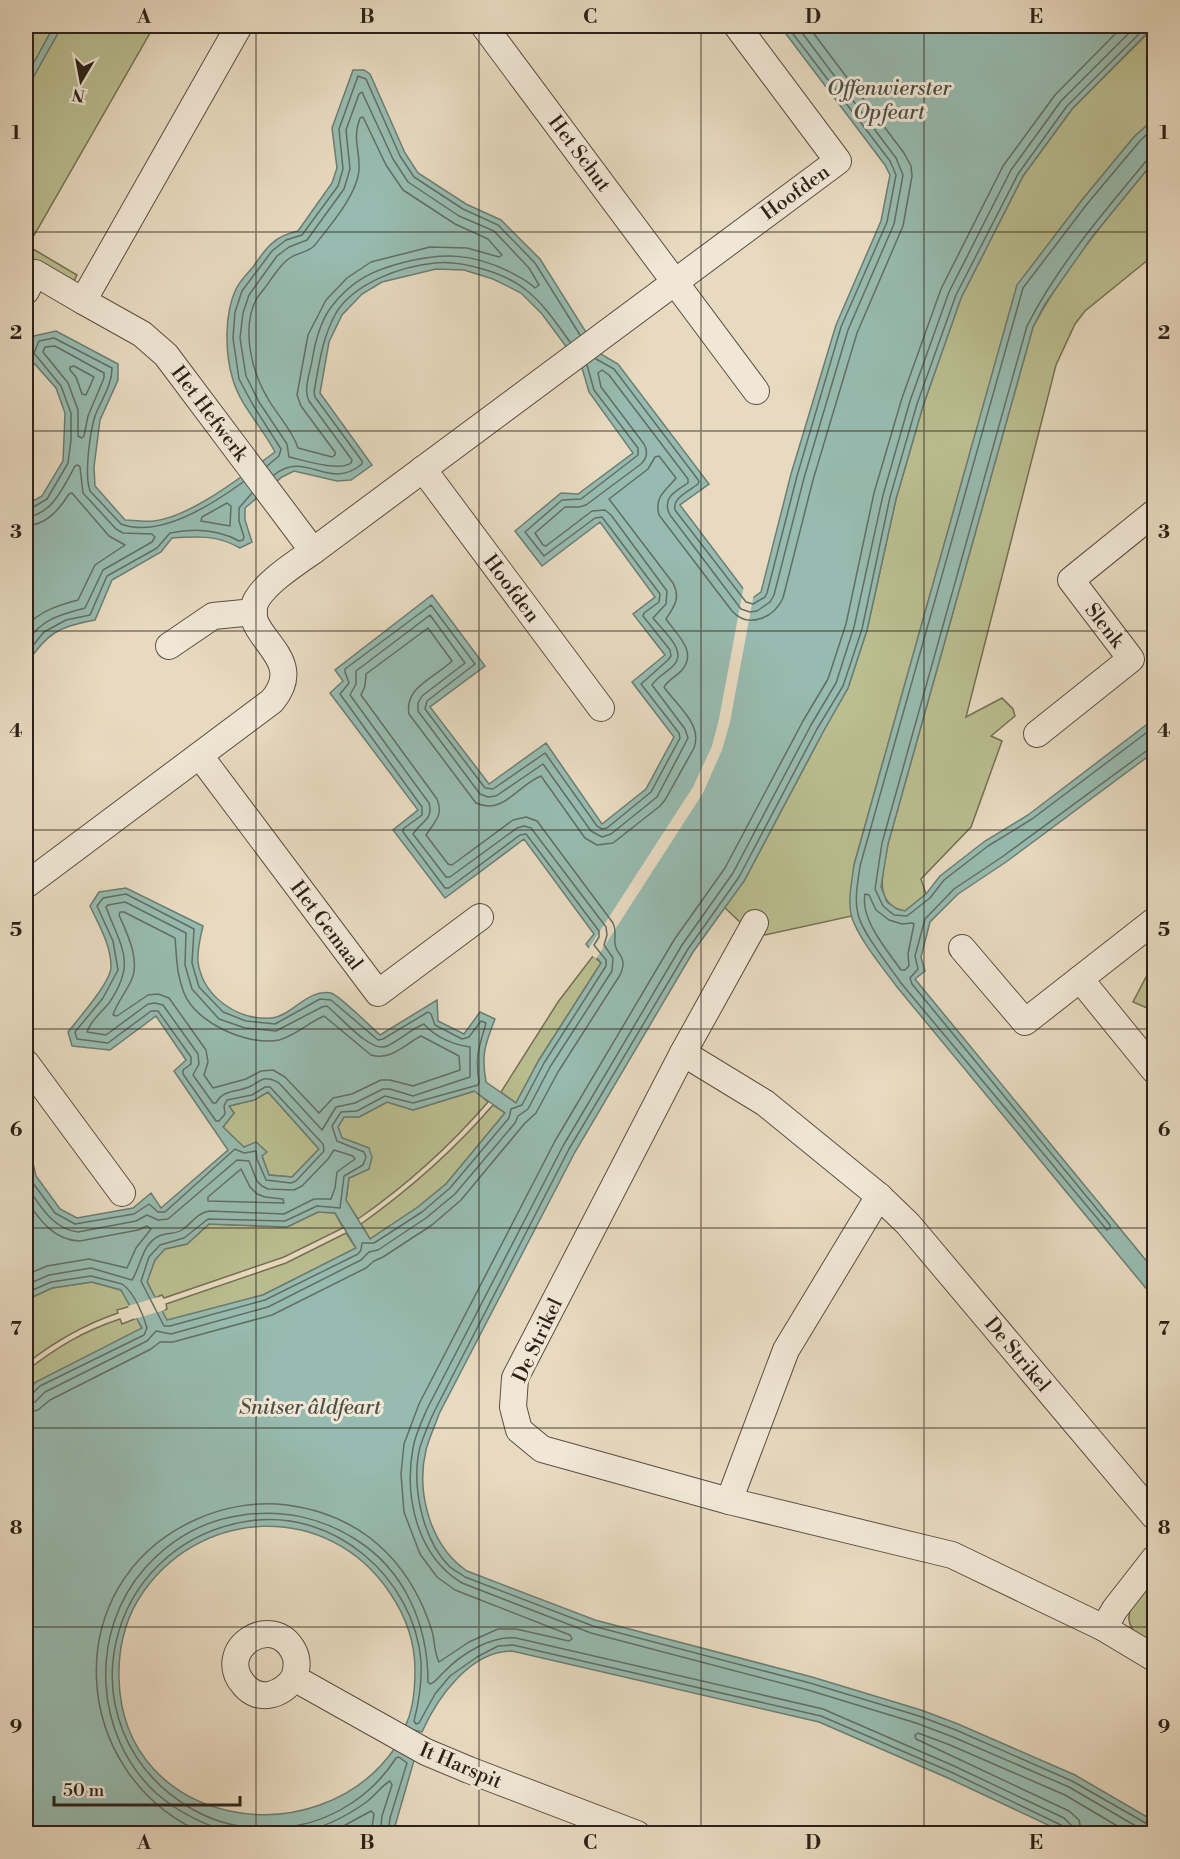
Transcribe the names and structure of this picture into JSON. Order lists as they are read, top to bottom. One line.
{"streets":{"street":["Het Schut","Hoofden","Het Hefwerk","Slenk","Het Gemaal","De Strikel","It Harspit"]},"crossings":[["Het Schut","Hoofden"]],"water":["Offenwierster Opfeart","Snitser âldfeart"],"scale_bar":"50 m","north":"bottom","grid":{"columns":["A","B","C","D","E"],"rows":["1","2","3","4","5","6","7","8","9"]}}
